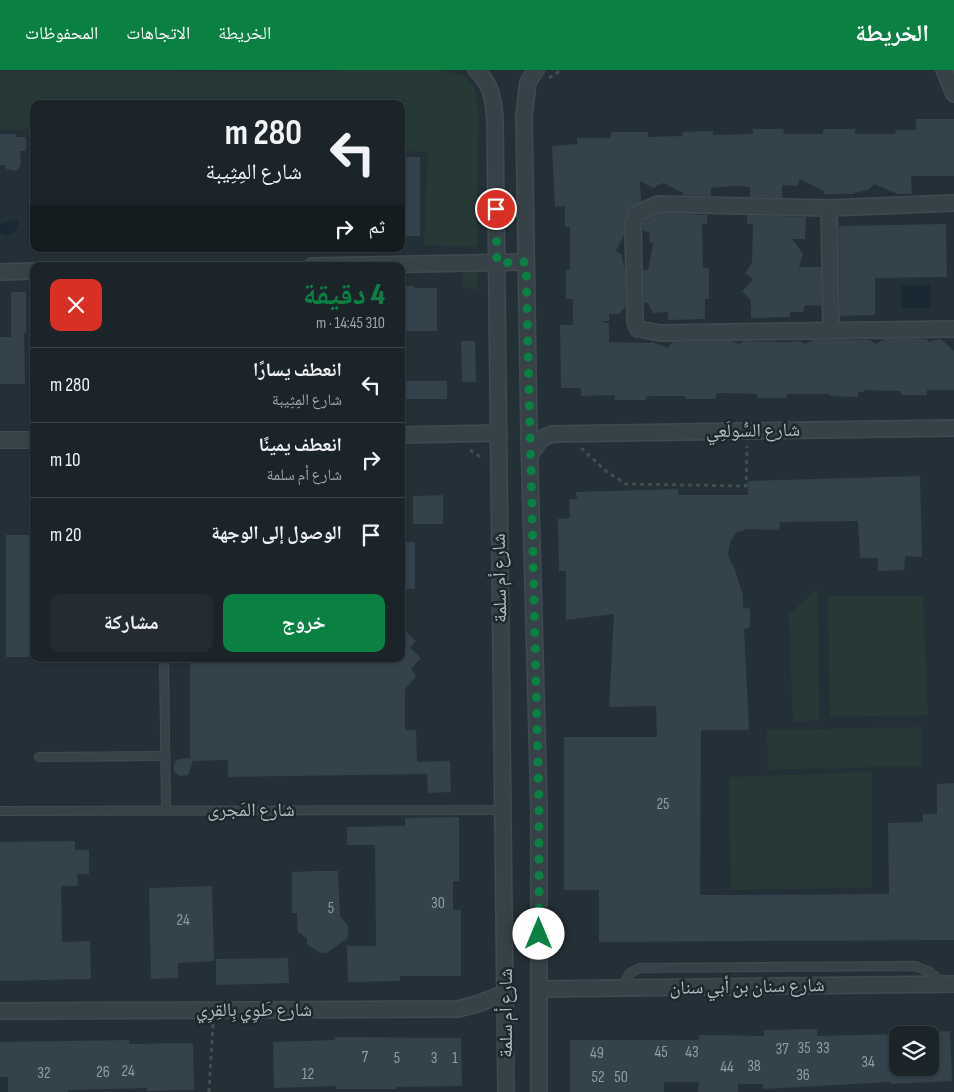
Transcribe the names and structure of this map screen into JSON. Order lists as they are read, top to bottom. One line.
{"streets":{"street":["شارع السُّولَعِي","شارع أم سلمة","شارع سنان بن أبي سنان","شارع طَوِي بِالقِرِي"],"lane":["شارع المَجرى"]},"crossings":[["شارع أم سلمة","شارع المَجرى"],["شارع أم سلمة","شارع سنان بن أبي سنان"],["شارع أم سلمة","شارع طَوِي بِالقِرِي"]],"house_numbers":["25","30","5","24","35","33","37","45","43","49","7","5","3","1","34","38","44","24","26","32","12","36","52","50"],"page":{"header":"الخريطة","nav":["الخريطة","الاتجاهات","المحفوظات"],"turn":["280 m","شارع المِثِيبة"],"then":"ثم","heading":["4 دقيقة","310 m · 14:45"],"list":[{"name":"انعطف يسارًا","note":"شارع المِثِيبة","value":"280 m"},{"name":"انعطف يمينًا","note":"شارع أم سلمة","value":"10 m"},{"name":"الوصول إلى الوجهة","value":"20 m"}],"buttons":["خروج","مشاركة"]}}
